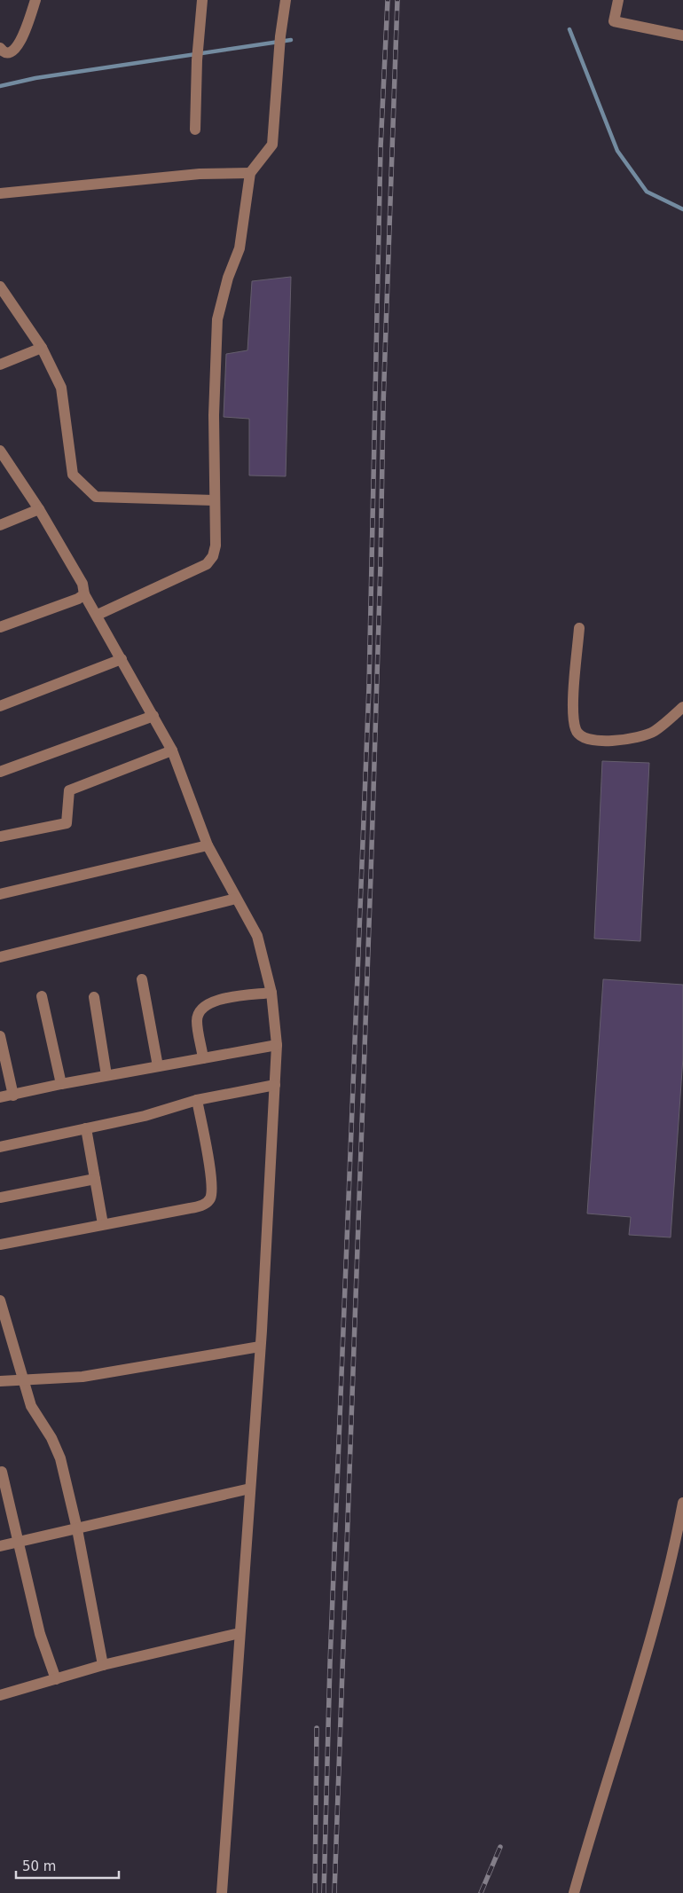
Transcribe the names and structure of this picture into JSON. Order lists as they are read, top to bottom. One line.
{"scale_bar":"50 m"}
